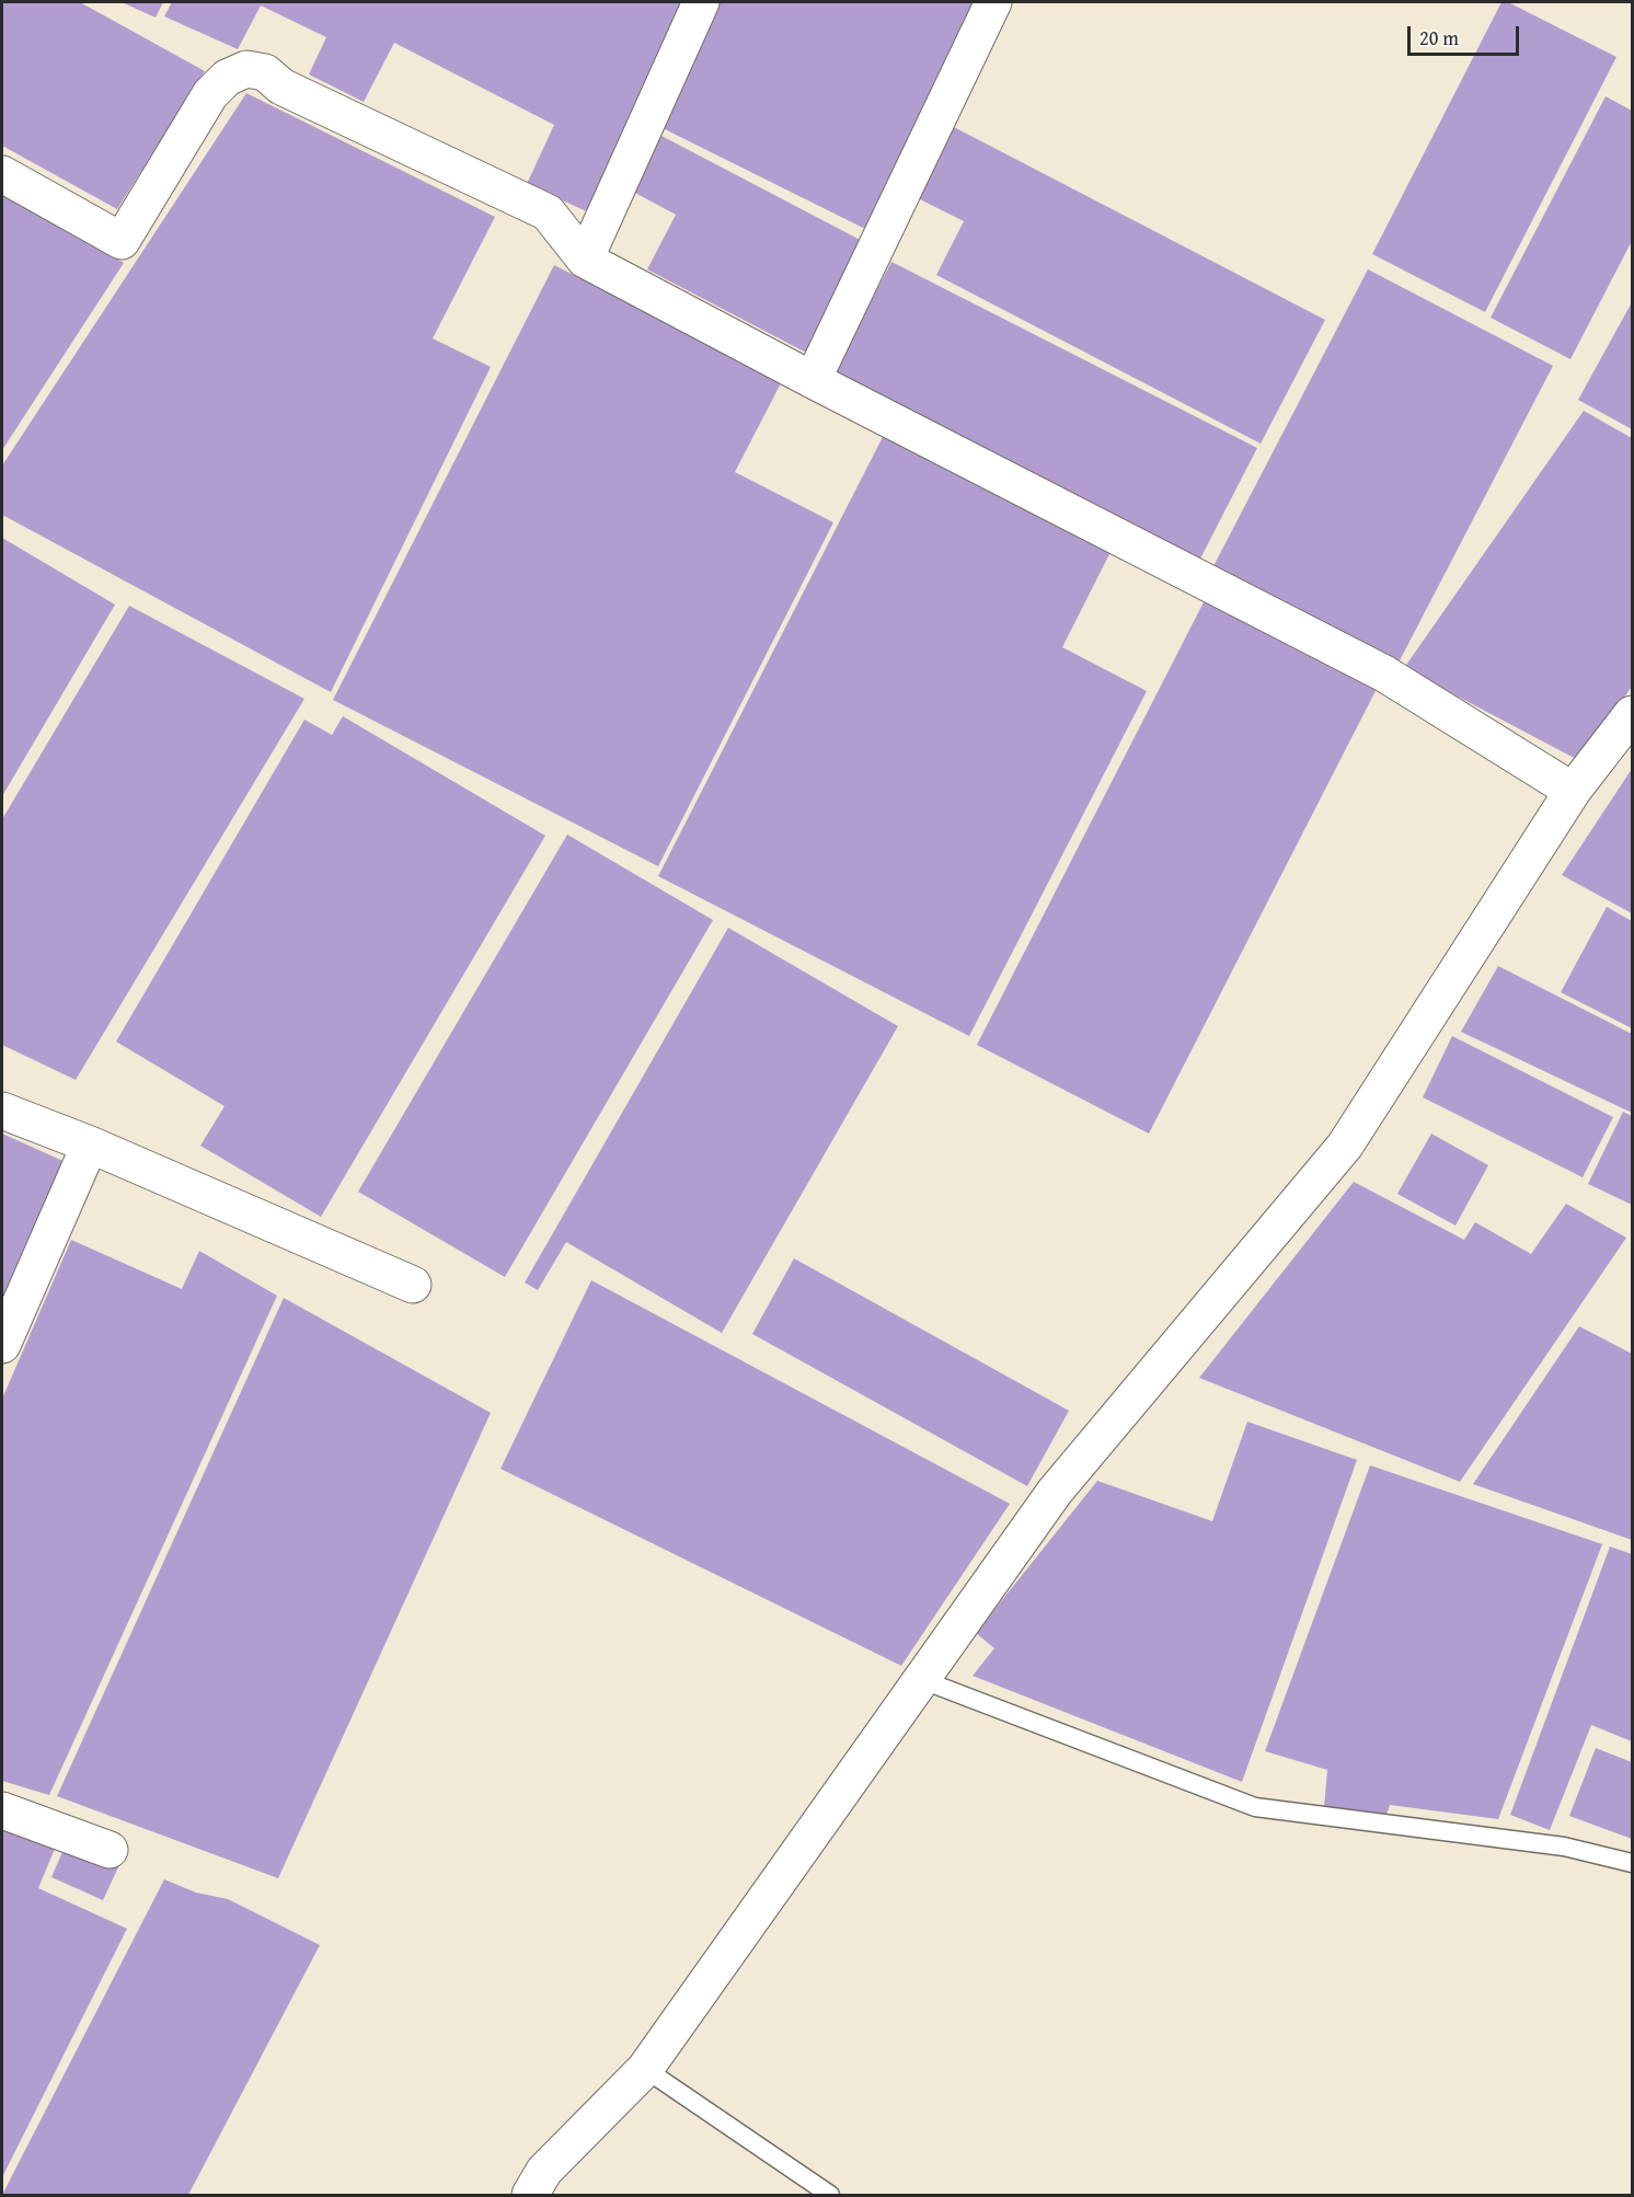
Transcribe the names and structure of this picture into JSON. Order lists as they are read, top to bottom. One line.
{"scale_bar":"20 m"}
